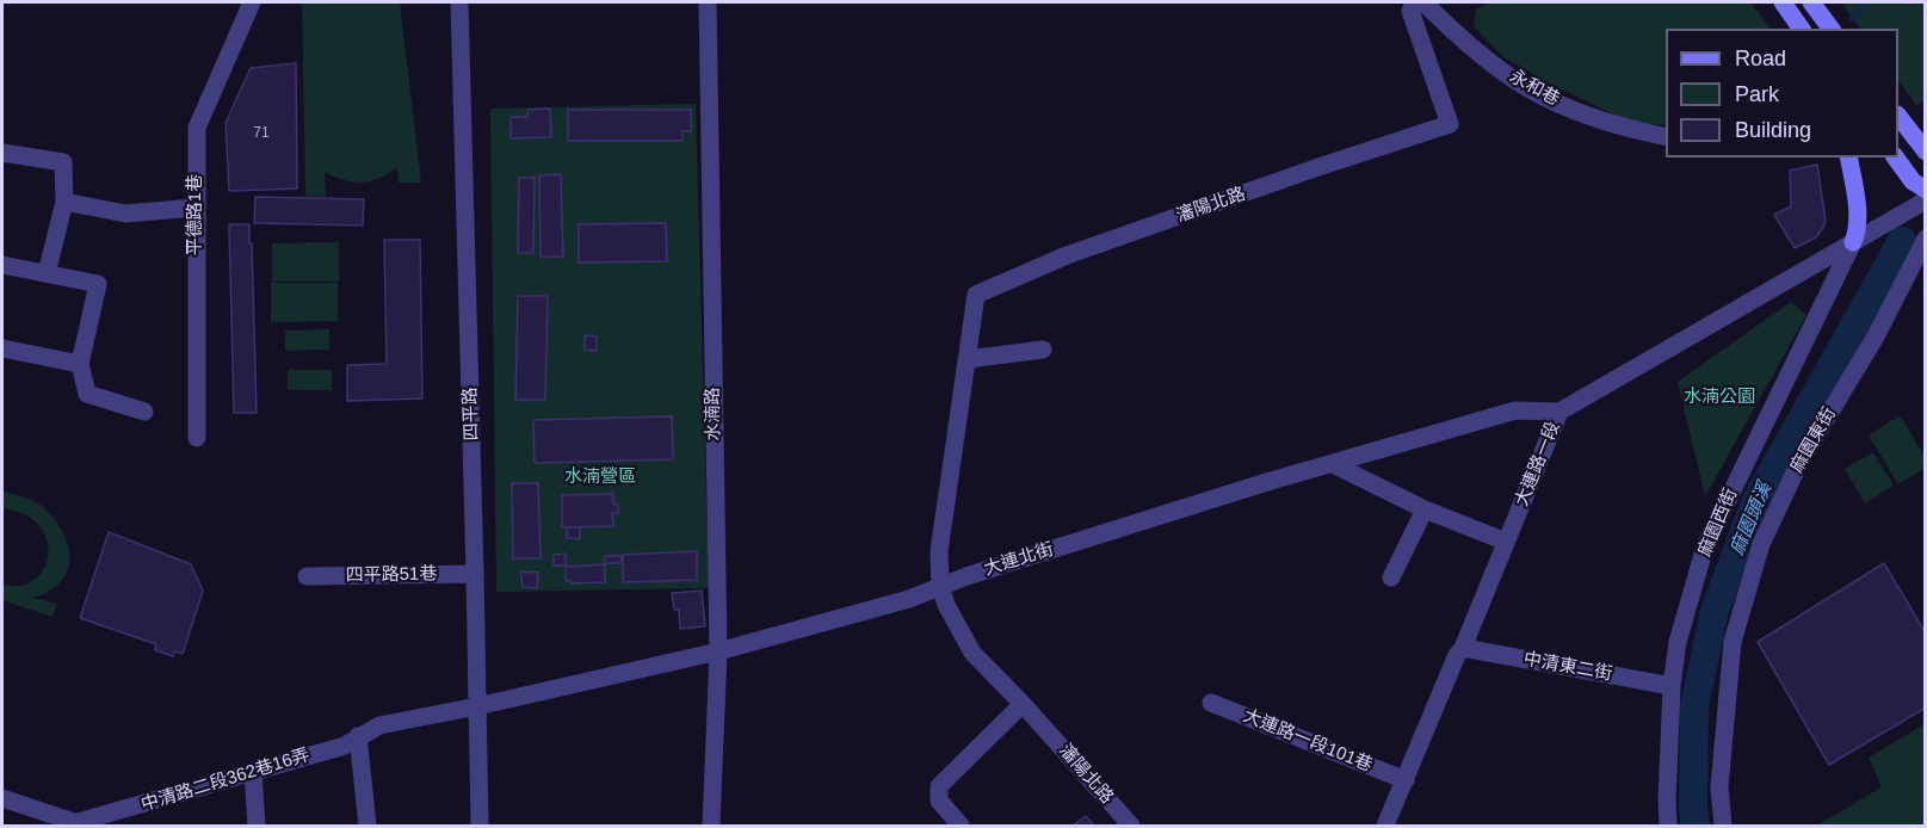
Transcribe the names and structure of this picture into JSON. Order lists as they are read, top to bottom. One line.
{"streets":{"street":["永和巷","瀋陽北路","平德路1巷","四平路","水湳路","麻園東街","大連路一段","麻園西街","大連北街","四平路51巷","中清東二街","大連路一段101巷","中清路二段362巷16弄"]},"crossings":[["永和巷","瀋陽北路"],["瀋陽北路","大連北街"],["四平路","大連北街"],["四平路","四平路51巷"],["四平路","中清路二段362巷16弄"],["水湳路","大連北街"],["大連路一段","麻園西街"],["大連路一段","大連北街"],["大連路一段","中清東二街"],["大連路一段","大連路一段101巷"],["麻園西街","中清東二街"],["大連北街","中清路二段362巷16弄"]],"water":["麻園頭溪"],"parks":["水湳公園","水湳營區"],"house_numbers":["71"],"legend":["Road","Park","Building"]}
